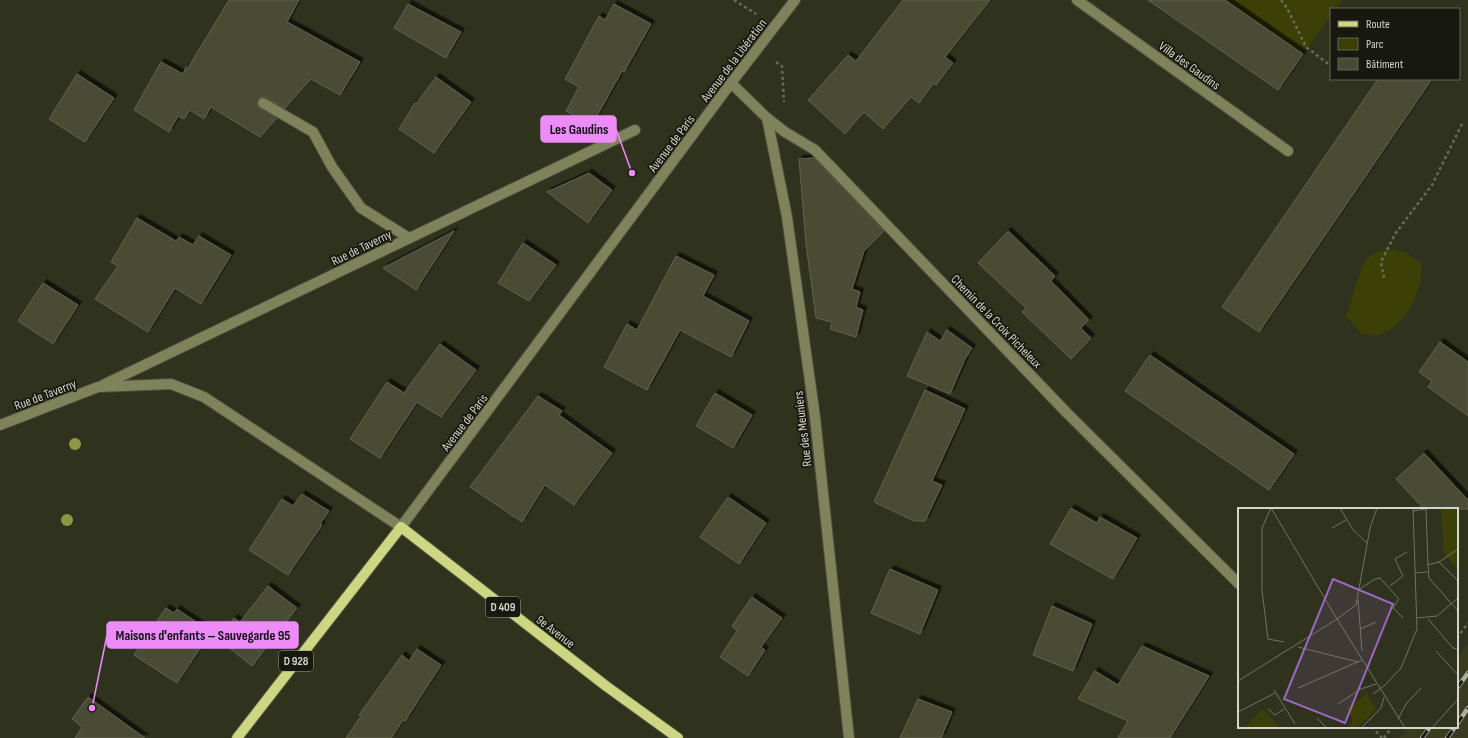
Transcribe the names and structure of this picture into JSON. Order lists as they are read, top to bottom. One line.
{"streets":{"main road":["Avenue de Paris","D 409","9e Avenue","D 928"],"street":["Avenue de la Libération","Villa des Gaudins","Rue de Taverny","Chemin de la Croix Picheleux","Rue des Meuniers"]},"crossings":[["Avenue de la Libération","Avenue de Paris"],["Avenue de la Libération","Chemin de la Croix Picheleux"],["Avenue de Paris","Rue de Taverny"],["Avenue de Paris","9e Avenue"],["Rue de Taverny","9e Avenue"],["Chemin de la Croix Picheleux","Rue des Meuniers"]],"places":["Les Gaudins","Maisons d'enfants – Sauvegarde 95"],"legend":["Route","Parc","Bâtiment"]}
